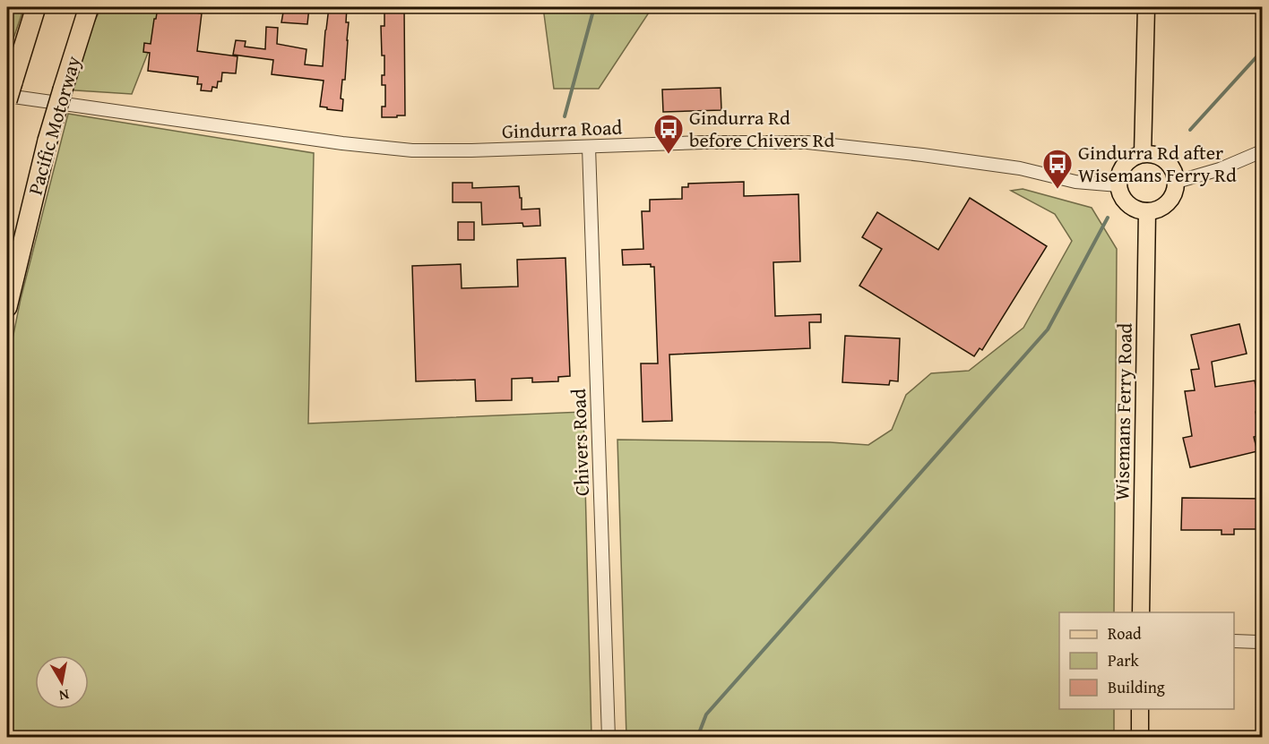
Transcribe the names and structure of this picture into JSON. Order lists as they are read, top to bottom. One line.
{"streets":{"highway":["Pacific Motorway"],"main road":["Wisemans Ferry Road"],"street":["Gindurra Road","Chivers Road"]},"crossings":[["Gindurra Road","Wisemans Ferry Road"],["Gindurra Road","Chivers Road"]],"places":{"bus stop":["Gindurra Rd before Chivers Rd","Gindurra Rd after Wisemans Ferry Rd"]},"legend":["Road","Park","Building"],"north":"bottom"}
